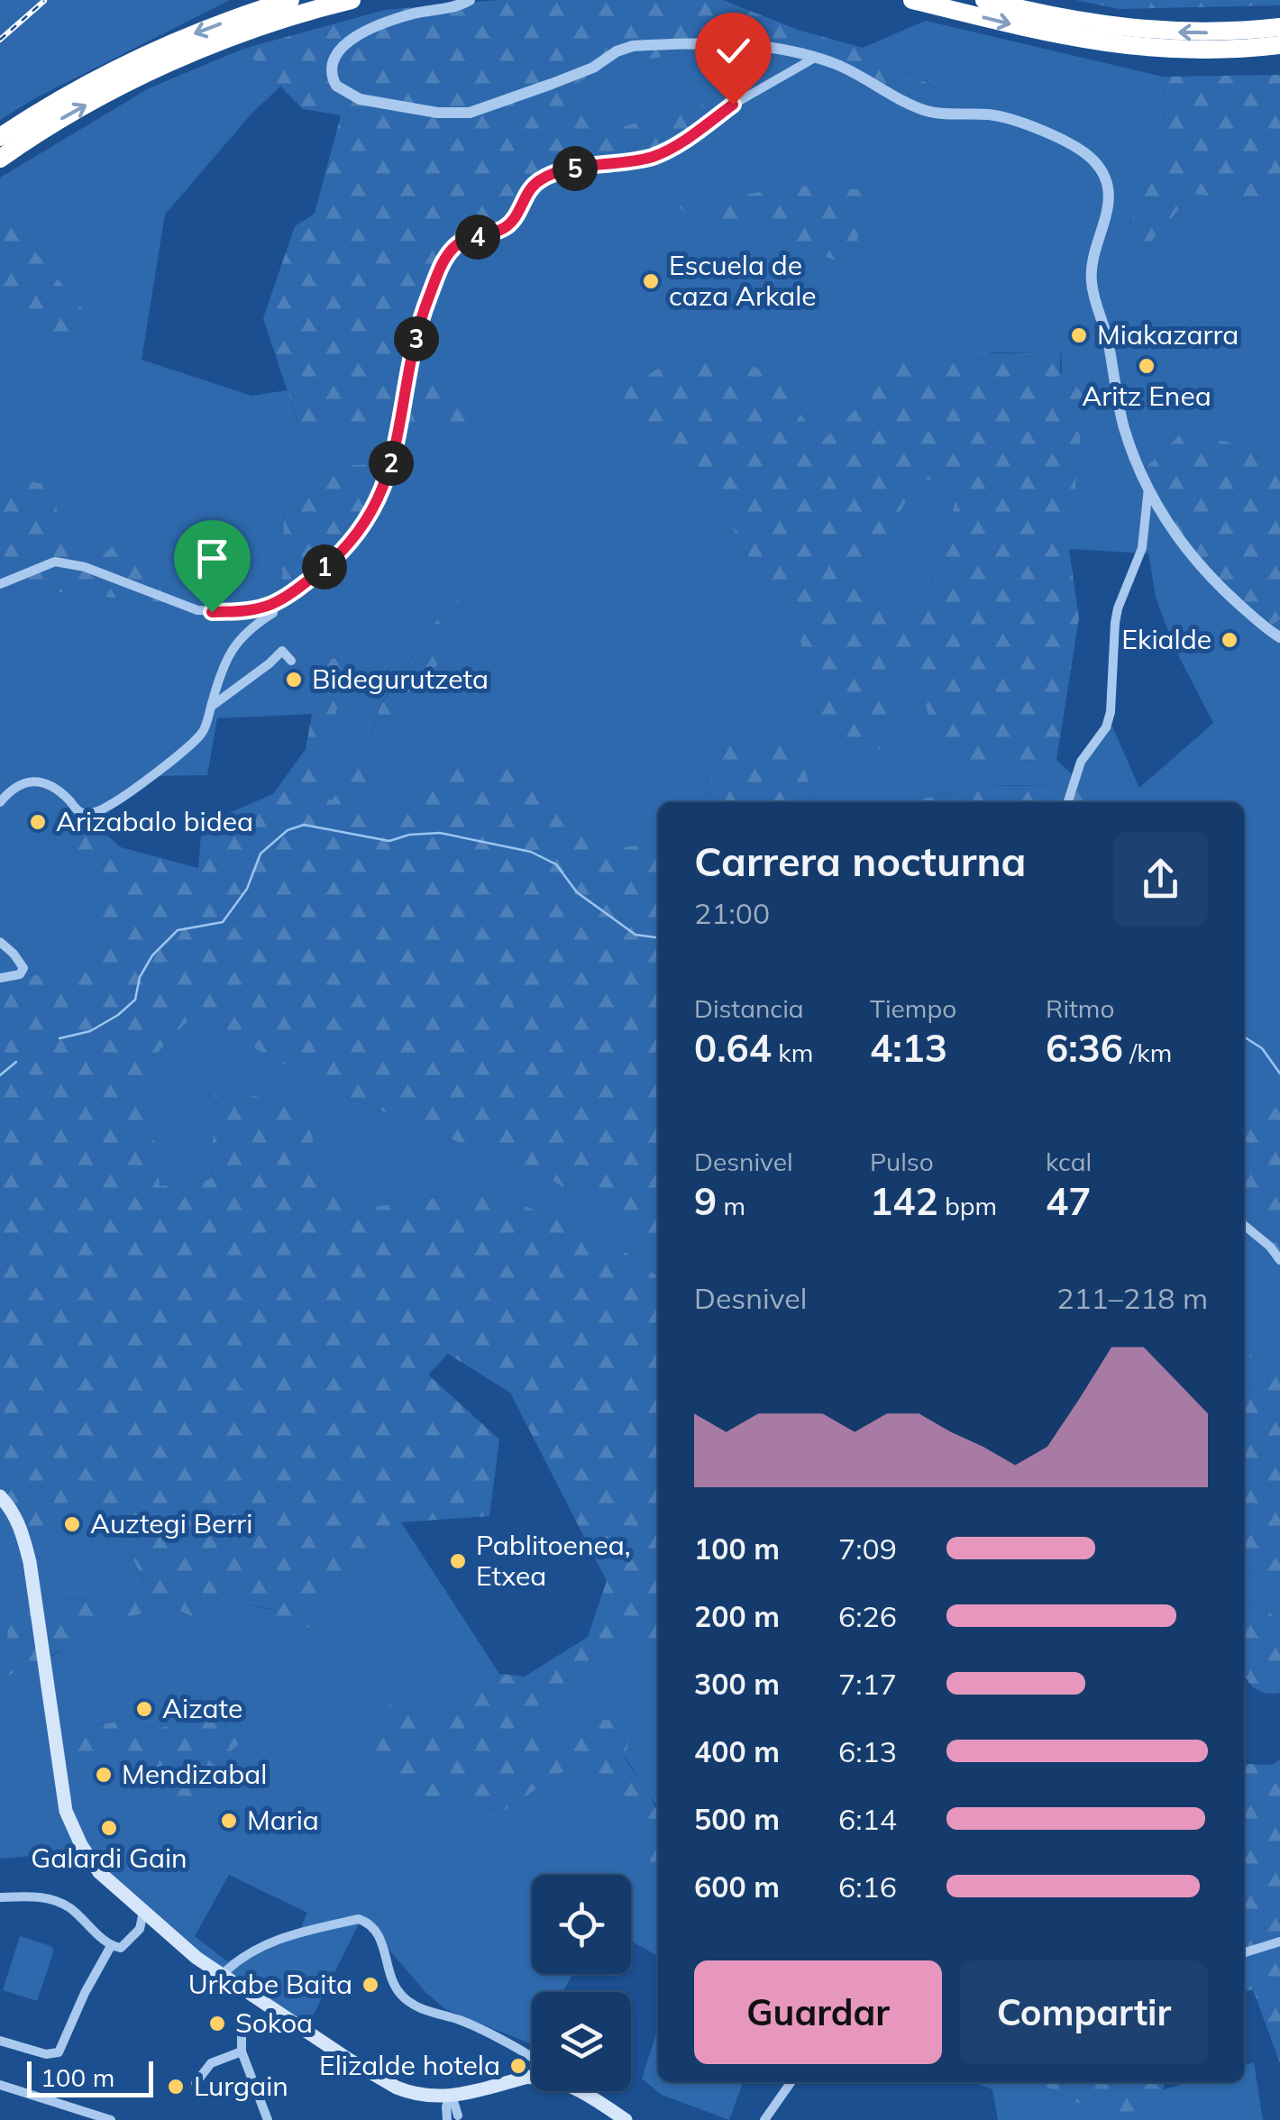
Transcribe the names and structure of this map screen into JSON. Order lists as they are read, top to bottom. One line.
{"places":["Escuela de caza Arkale","Miakazarra","Aritz Enea","Ekialde","Bidegurutzeta","Arizabalo bidea","Auztegi Berri","Pablitoenea, Etxea","Aizate","Mendizabal","Maria","Galardi Gain","Urkabe Baita","Sokoa","Elizalde hotela","Lurgain"],"scale_bar":"100 m","page":{"pins":["5","4","3","2","1"],"heading":["Carrera nocturna","21:00"],"stats":[["Distancia","0.64 km"],["Tiempo","4:13"],["Ritmo","6:36 /km"],["Desnivel","9 m"],["Pulso","142 bpm"],["kcal","47"]],"chart":["Desnivel","211–218 m"],"list":[{"name":"100 m","note":"7:09"},{"name":"200 m","note":"6:26"},{"name":"300 m","note":"7:17"},{"name":"400 m","note":"6:13"},{"name":"500 m","note":"6:14"},{"name":"600 m","note":"6:16"}],"buttons":["Guardar","Compartir"],"scale":"100 m"}}
